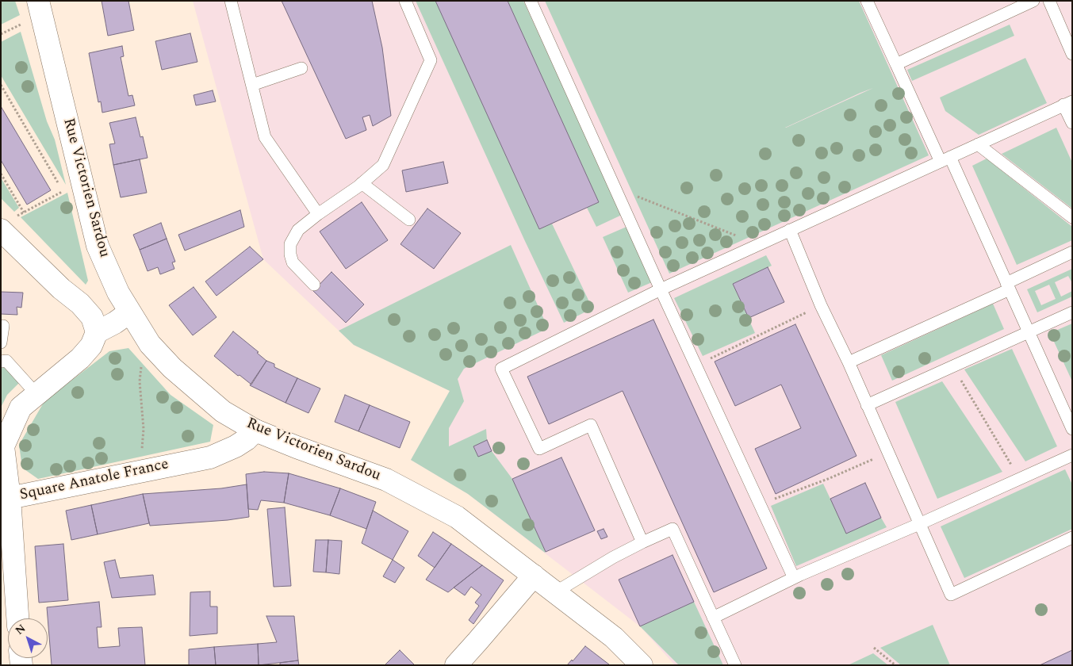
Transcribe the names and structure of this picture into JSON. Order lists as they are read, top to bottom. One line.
{"streets":{"street":["Rue Victorien Sardou","Square Anatole France"]},"crossings":[["Rue Victorien Sardou","Square Anatole France"]],"north":"top left"}
